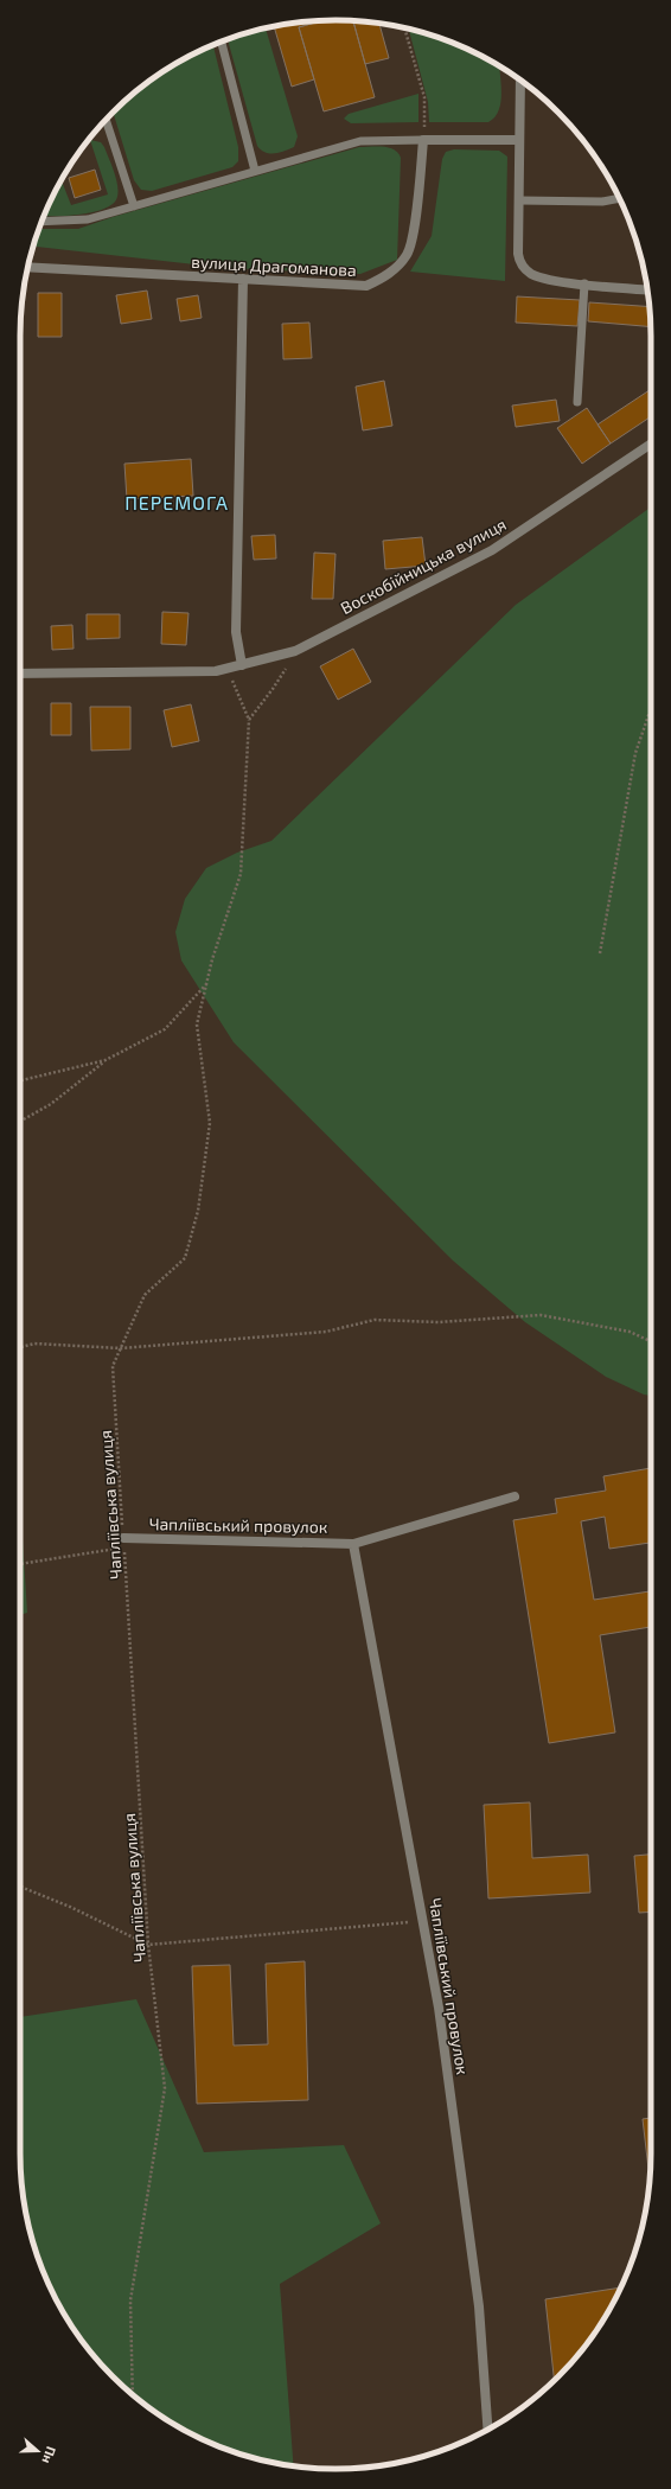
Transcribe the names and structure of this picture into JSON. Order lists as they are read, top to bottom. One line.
{"streets":{"street":["вулиця Драгоманова","Воскобійницька вулиця","Чапліївський провулок"],"path":["Чапліївська вулиця"]},"crossings":[["Чапліївська вулиця","Чапліївський провулок"]],"districts":["ПЕРЕМОГА"],"north":"right"}
